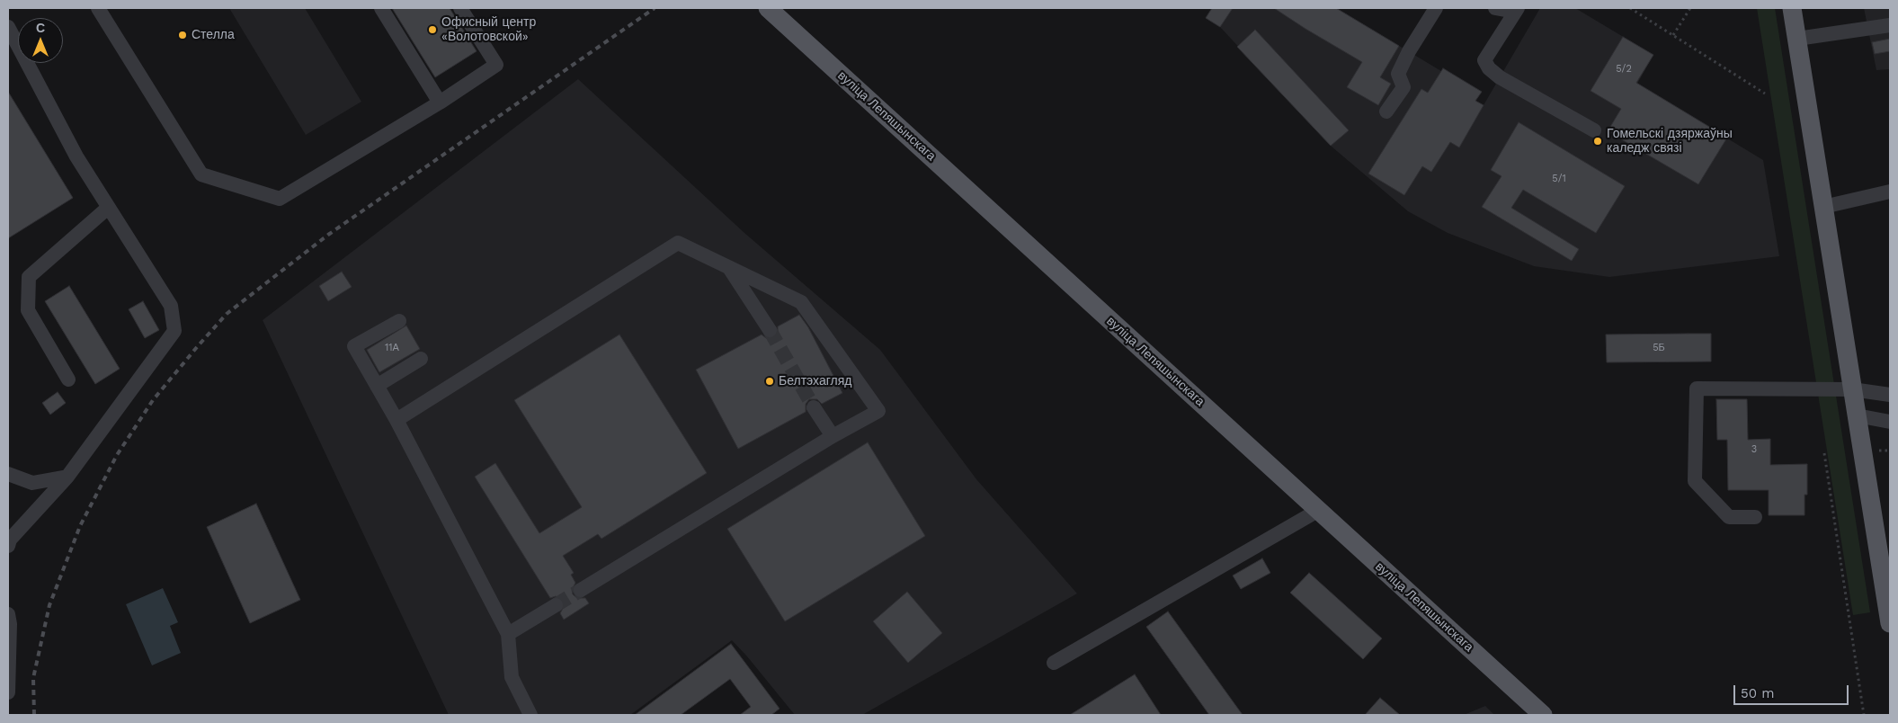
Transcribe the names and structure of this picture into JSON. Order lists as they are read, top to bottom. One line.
{"streets":{"main road":["вуліца Лепяшынскага"]},"places":["Офисный центр «Волотовской»","Стелла","Гомельскі дзяржаўны каледж связі","Белтэхагляд"],"house_numbers":["5/2","5/1","11А","5Б","3"],"scale_bar":"50 m","north":"top"}
